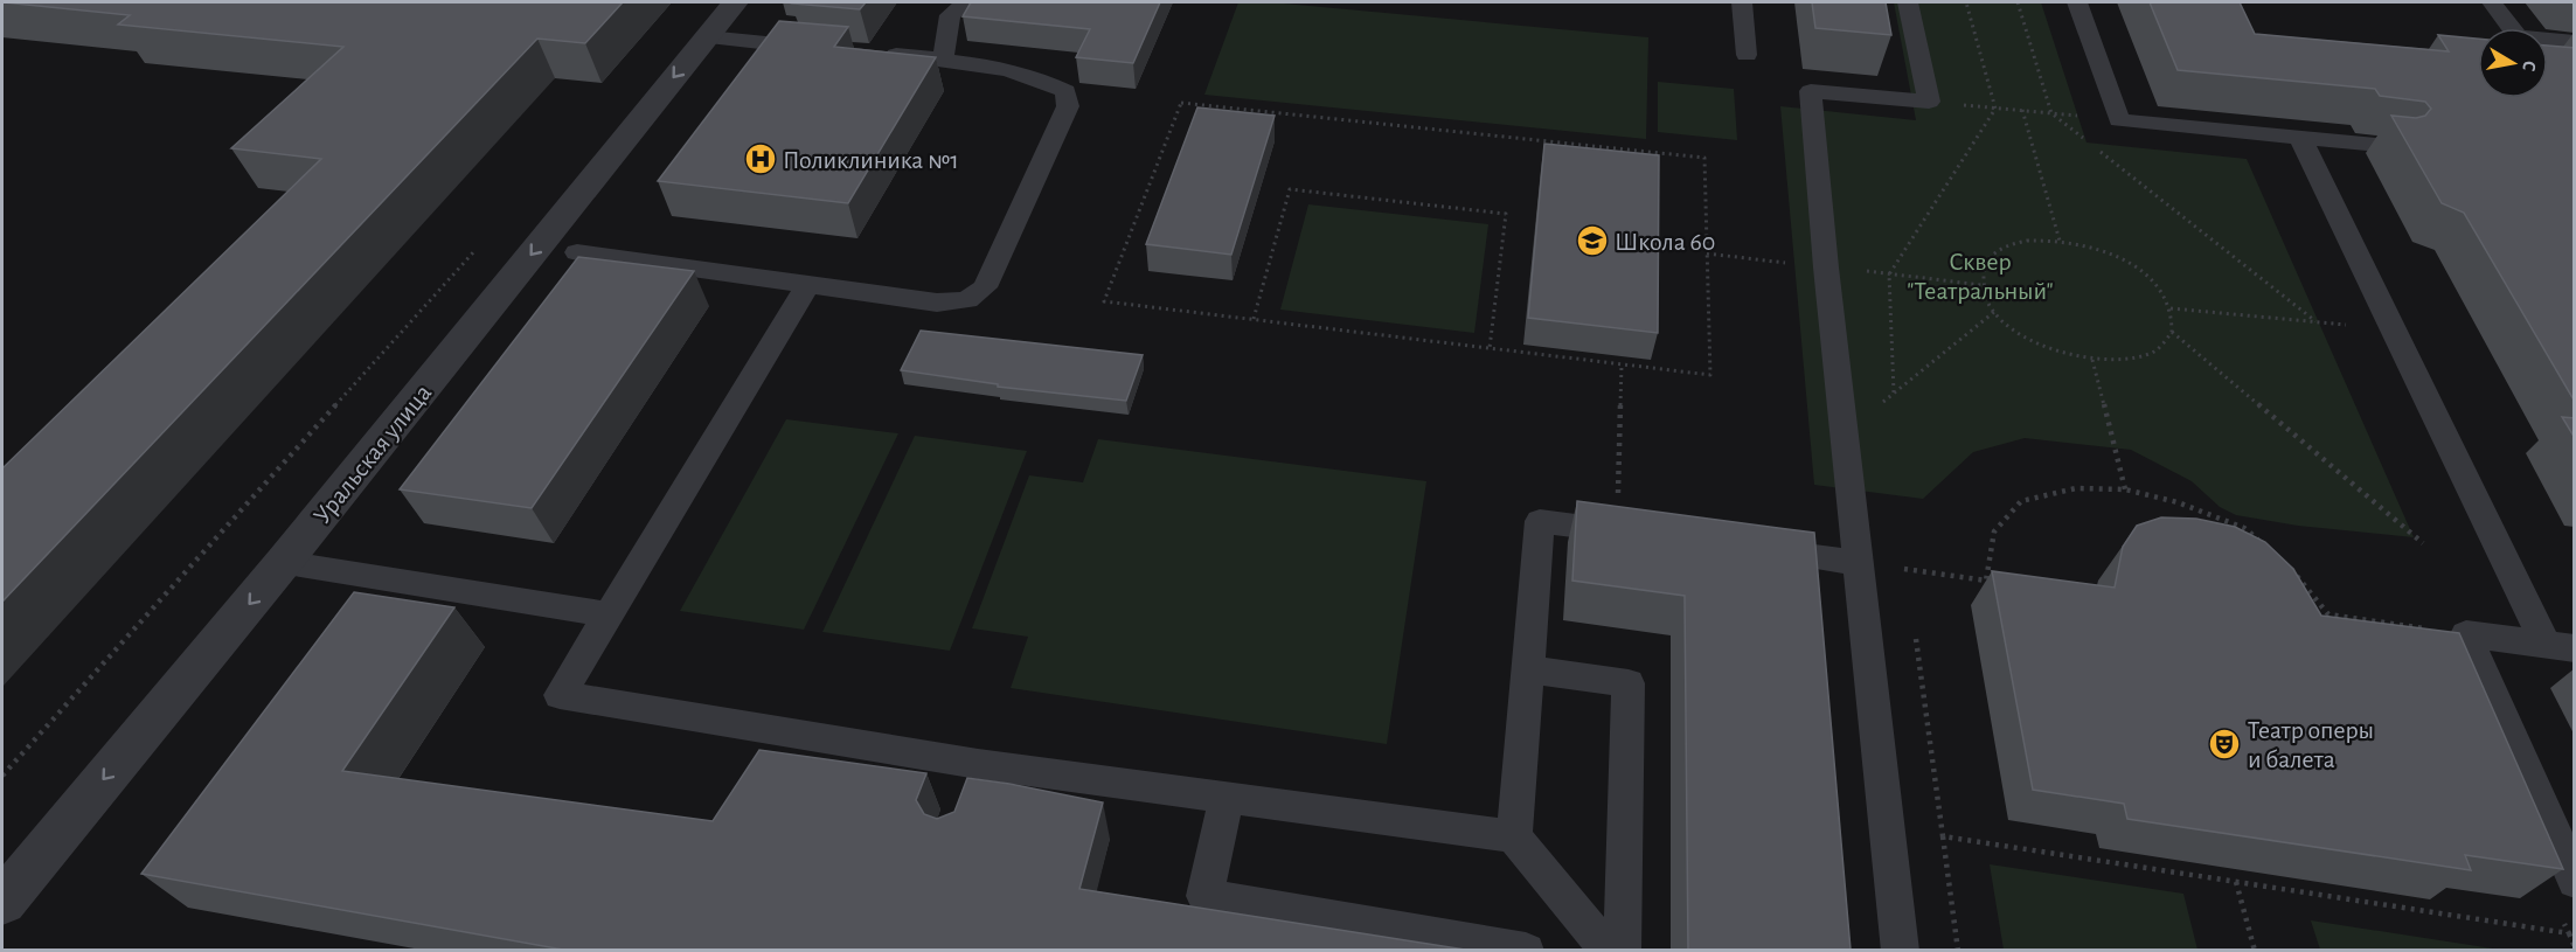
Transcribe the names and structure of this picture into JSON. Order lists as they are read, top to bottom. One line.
{"streets":{"street":["Уральская улица"]},"one_way":["Уральская улица"],"parks":["Сквер \"Театральный\""],"places":{"hospital":["Поликлиника №1"],"school or university":["Школа 60"],"theatre":["Театр оперы и балета"]},"north":"right"}
